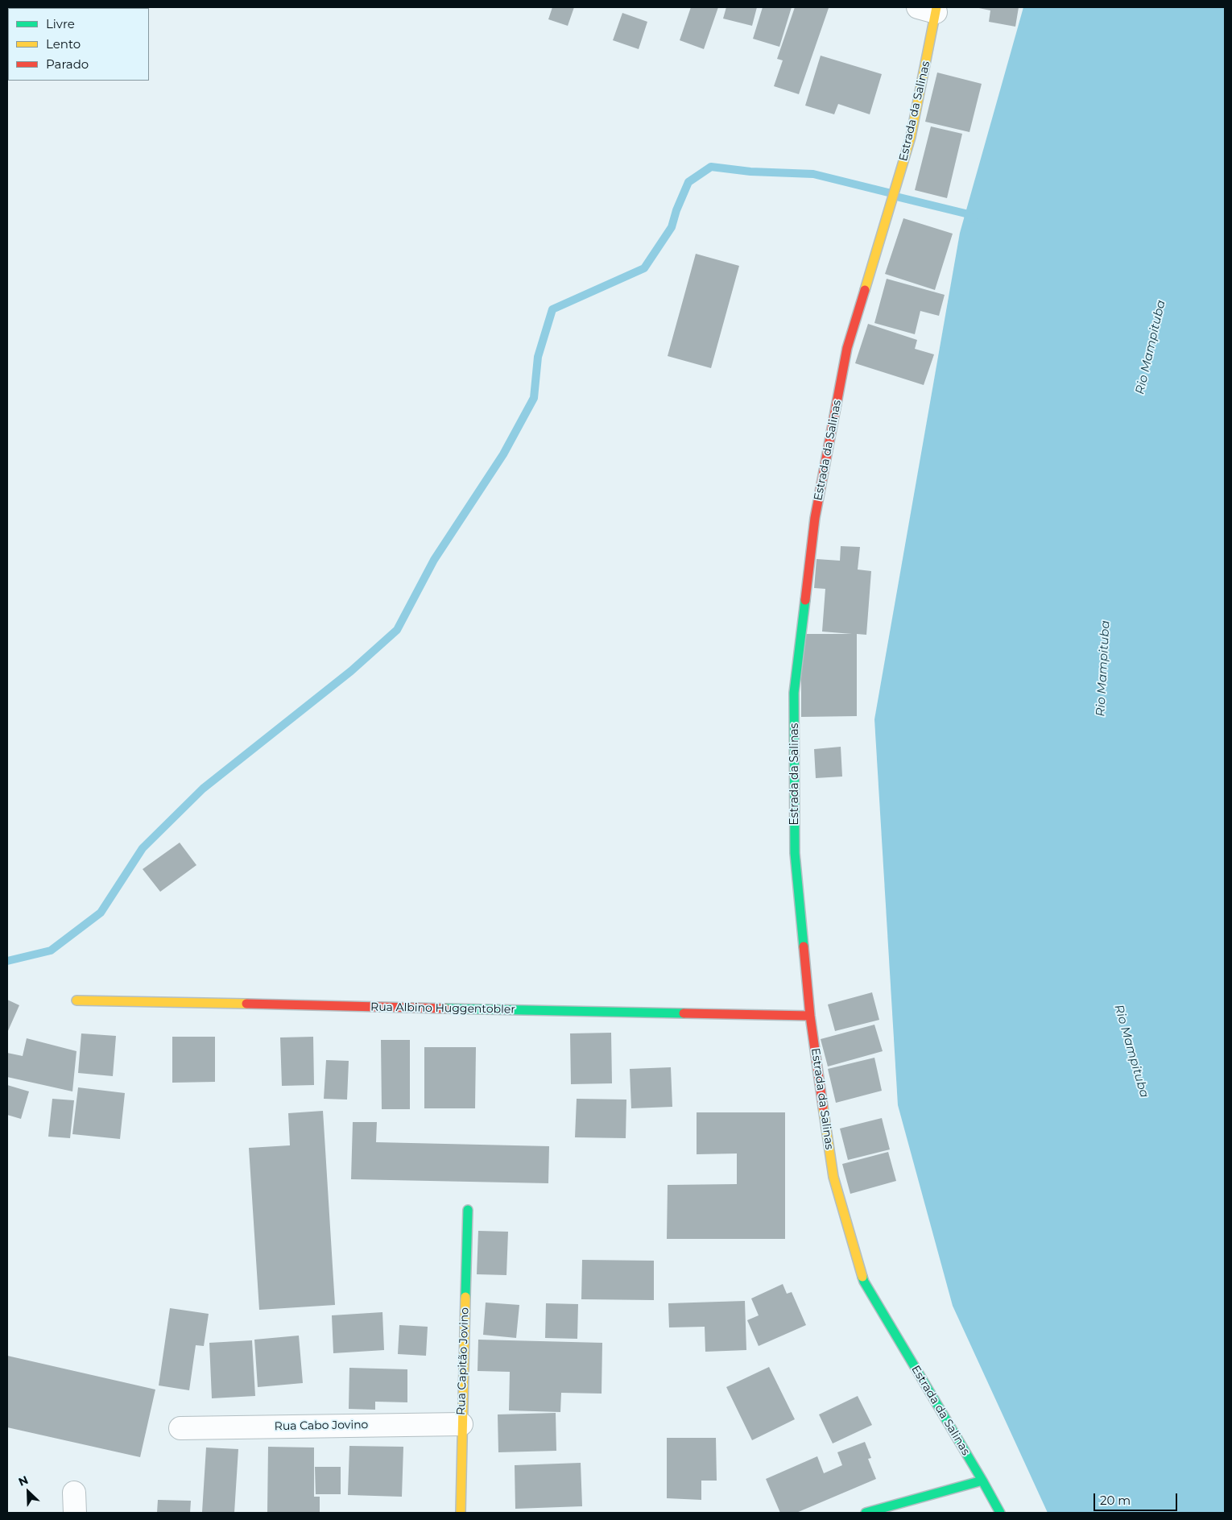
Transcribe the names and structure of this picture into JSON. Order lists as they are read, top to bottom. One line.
{"streets":{"street":["Estrada da Salinas","Rua Albino Huggentobler","Rua Capitão Jovino","Rua Cabo Jovino"]},"crossings":[["Estrada da Salinas","Rua Albino Huggentobler"],["Rua Capitão Jovino","Rua Cabo Jovino"]],"water":["Rio Mampituba"],"legend":["Livre","Lento","Parado"],"scale_bar":"20 m","north":"top left"}
